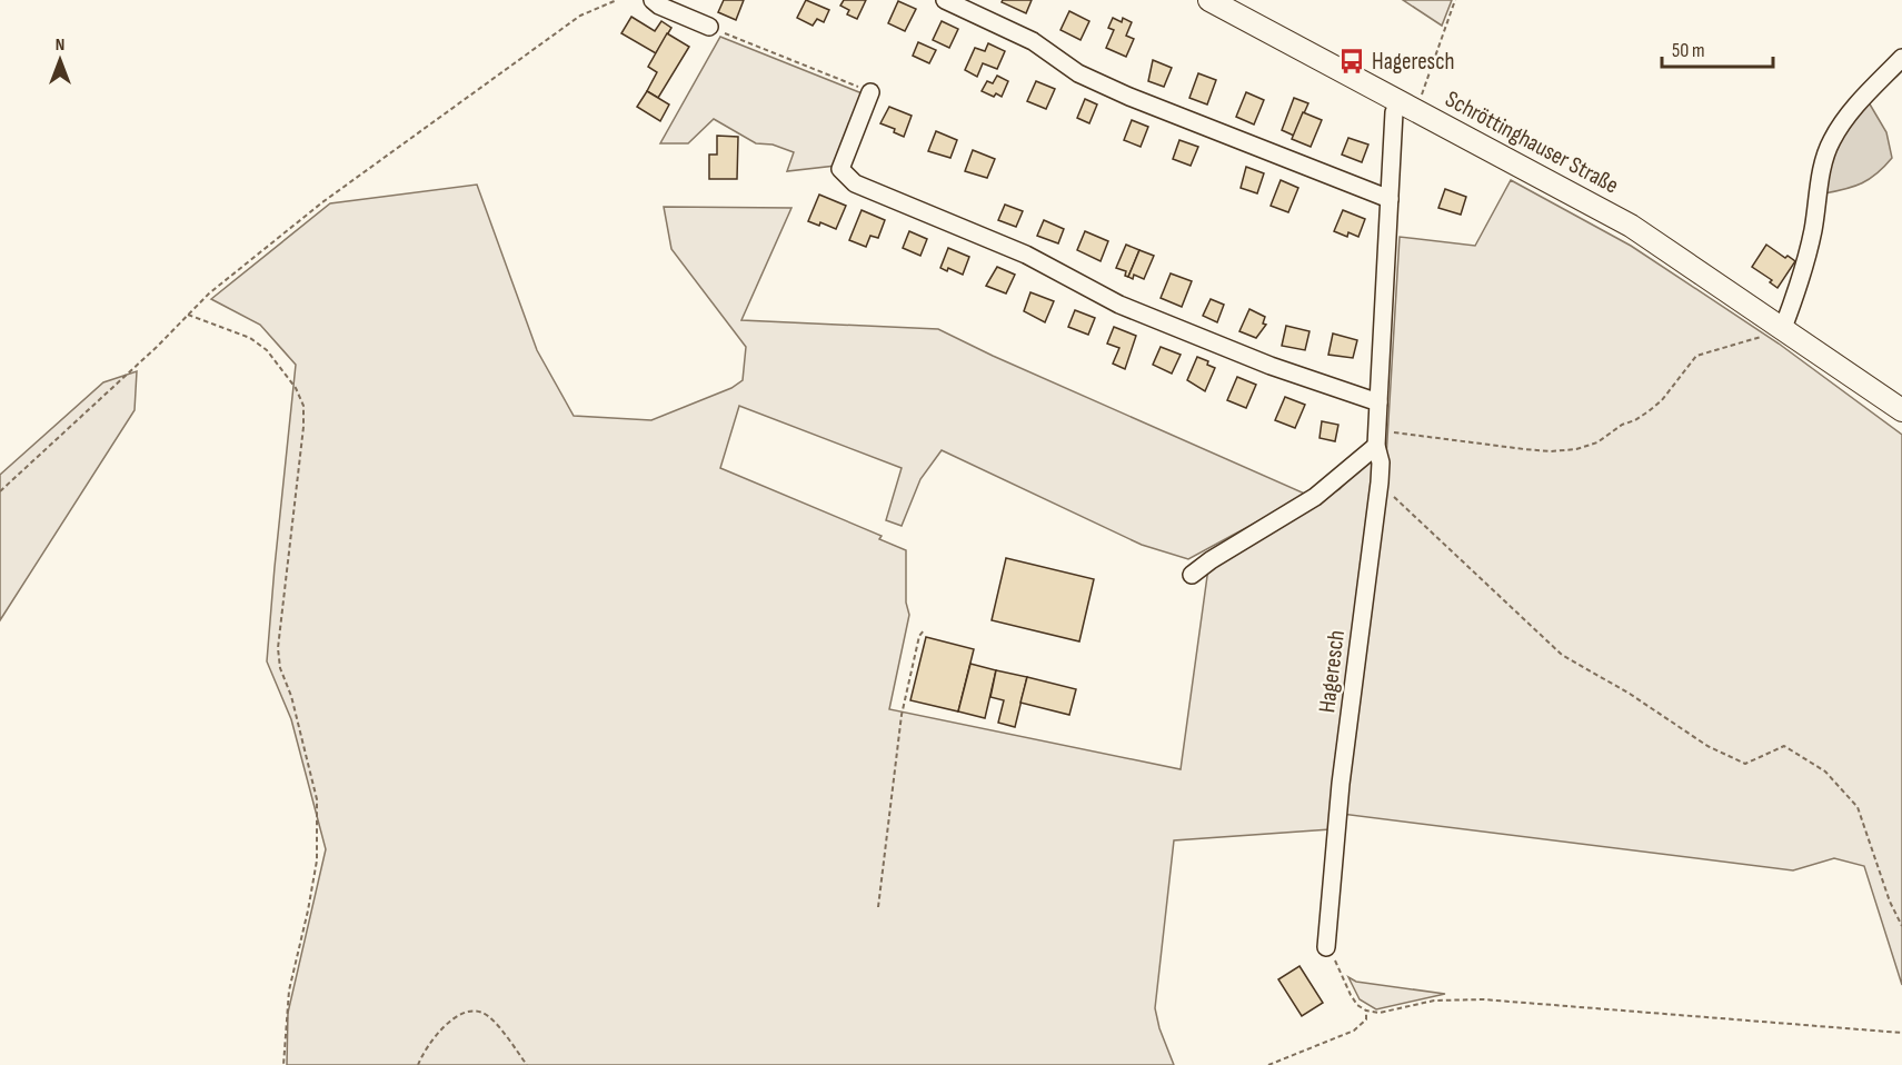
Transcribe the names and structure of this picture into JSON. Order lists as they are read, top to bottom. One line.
{"streets":{"main road":["Schröttinghauser Straße"],"street":["Hageresch"]},"crossings":[["Schröttinghauser Straße","Hageresch"]],"places":{"bus stop":["Hageresch"]},"scale_bar":"50 m","north":"top"}
